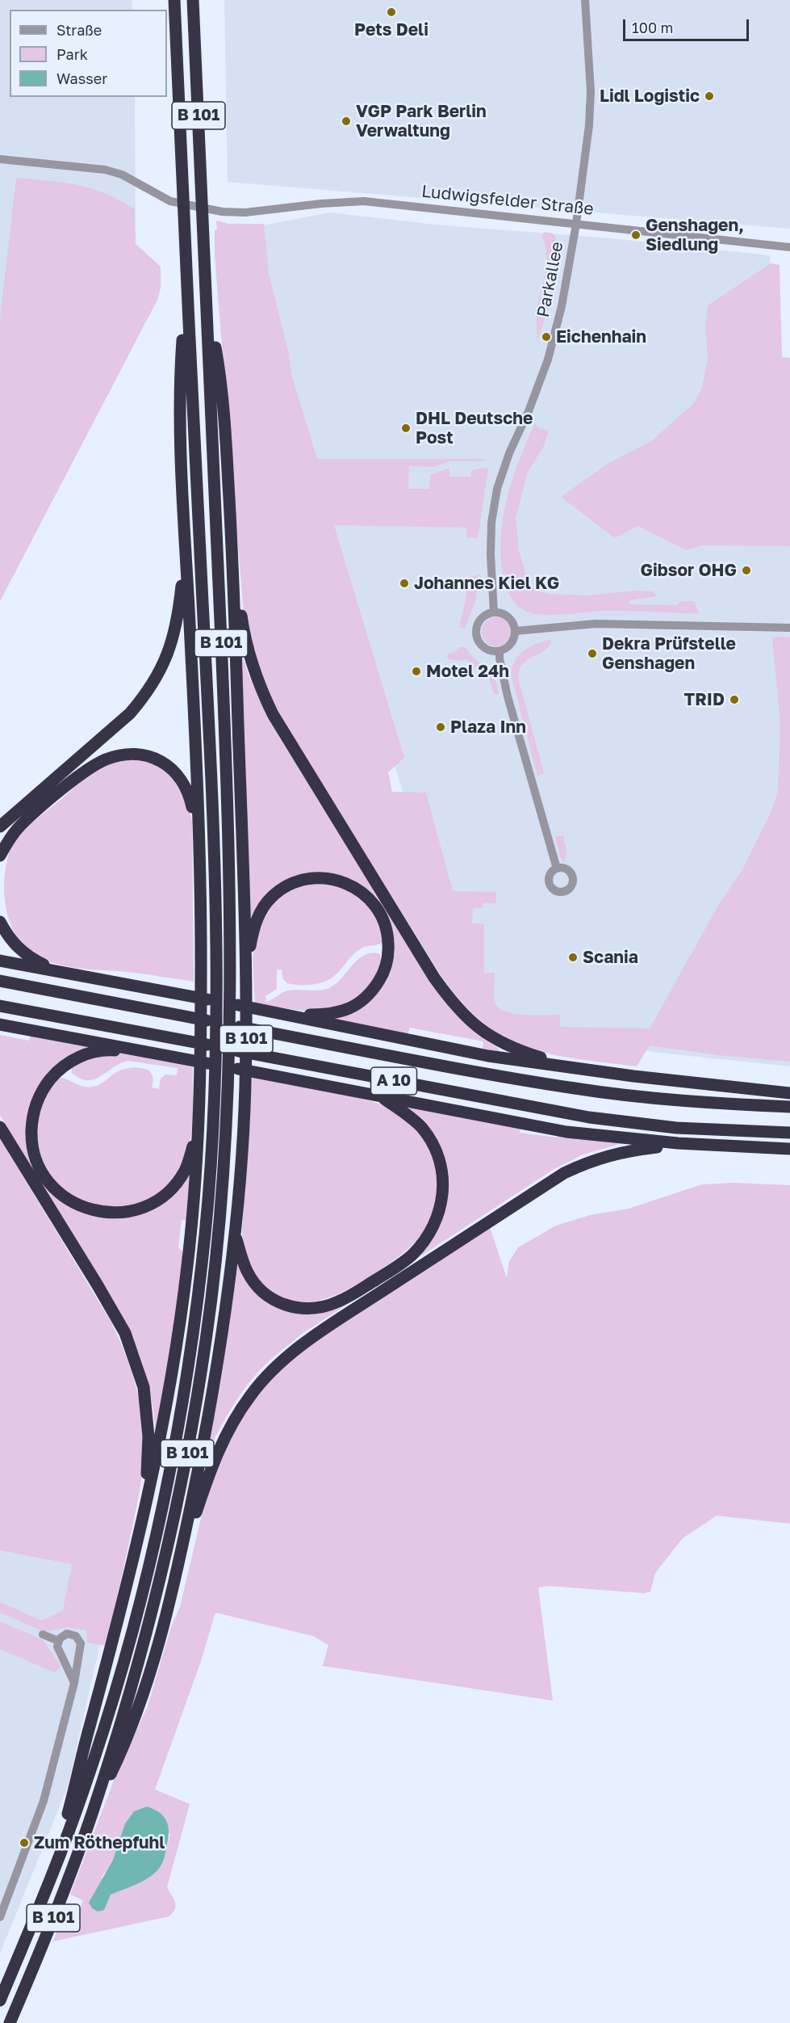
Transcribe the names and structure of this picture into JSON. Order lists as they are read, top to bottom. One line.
{"streets":{"highway":["B 101","A 10"],"street":["Ludwigsfelder Straße","Parkallee"]},"crossings":[["Ludwigsfelder Straße","Parkallee"]],"places":["Pets Deli","Lidl Logistic","VGP Park Berlin Verwaltung","Genshagen, Siedlung","Eichenhain","DHL Deutsche Post","Gibsor OHG","Johannes Kiel KG","Dekra Prüfstelle Genshagen","Motel 24h","TRID","Plaza Inn","Scania","Zum Röthepfuhl"],"legend":["Straße","Park","Wasser"],"scale_bar":"100 m"}
